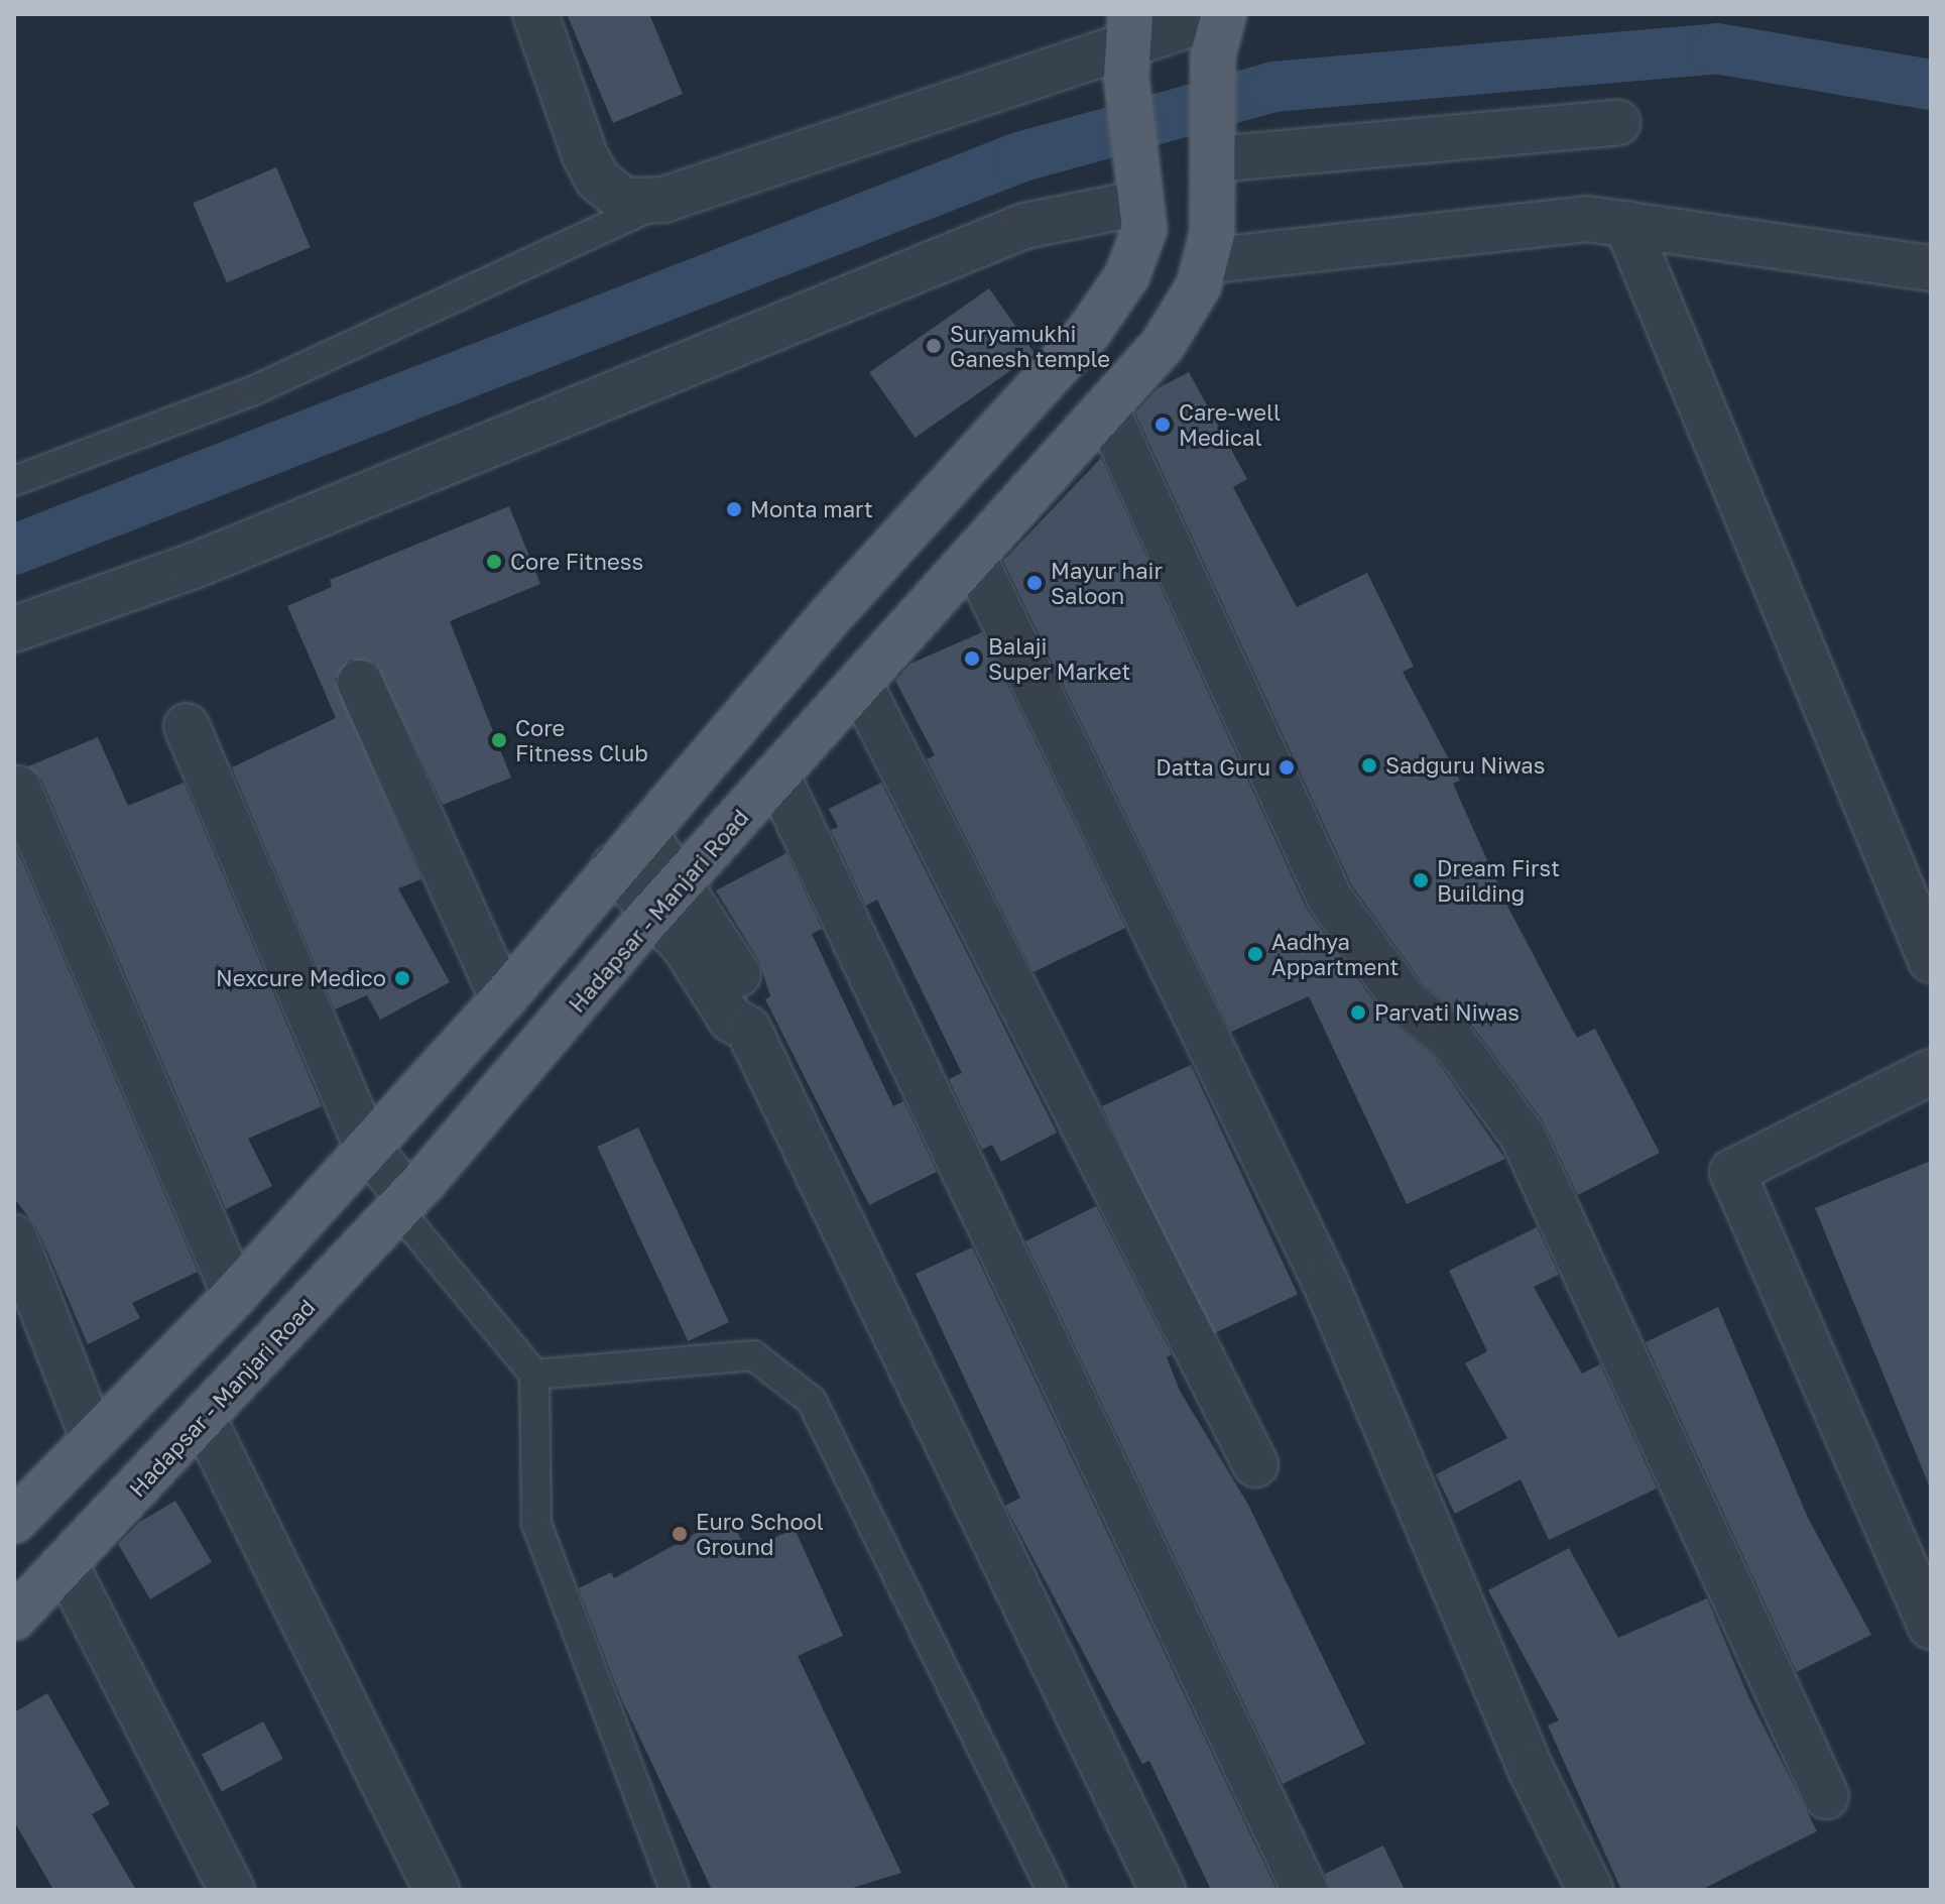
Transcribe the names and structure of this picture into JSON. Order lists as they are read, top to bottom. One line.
{"streets":{"main road":["Hadapsar - Manjari Road"]},"places":["Suryamukhi Ganesh temple","Care-well Medical","Monta mart","Core Fitness","Mayur hair Saloon","Balaji Super Market","Core Fitness Club","Sadguru Niwas","Datta Guru","Dream First Building","Aadhya Appartment","Nexcure Medico","Parvati Niwas","Euro School Ground"]}
